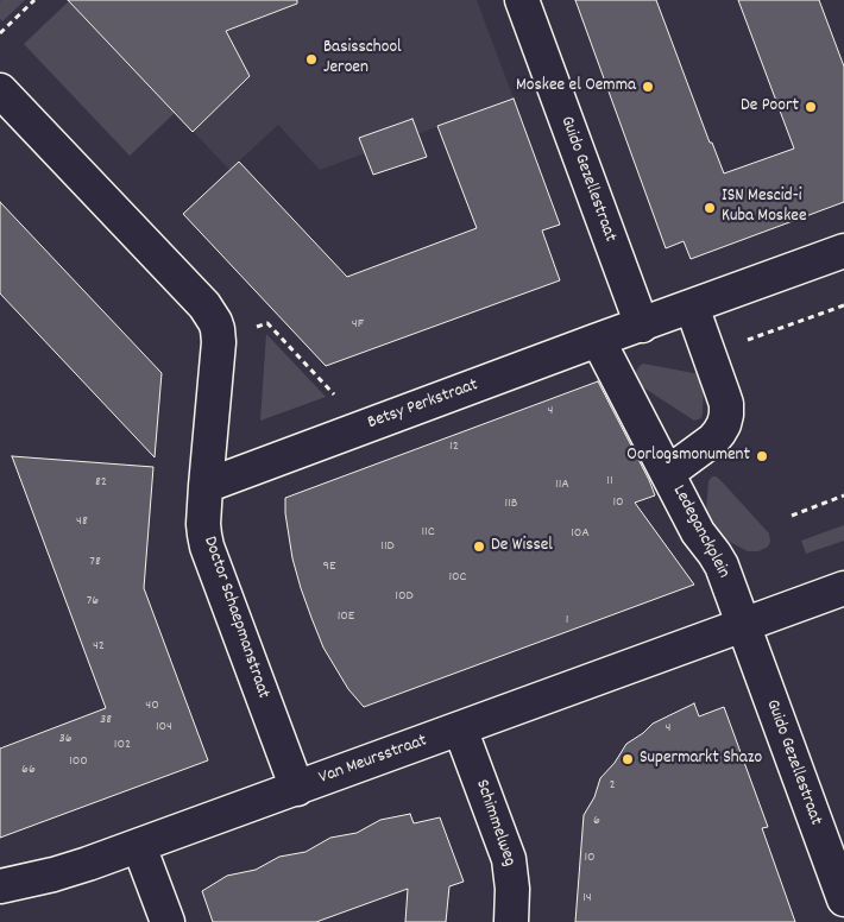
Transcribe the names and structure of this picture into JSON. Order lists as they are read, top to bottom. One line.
{"streets":{"street":["Guido Gezellestraat","Betsy Perkstraat","Ledeganckplein","Doctor Schaepmanstraat","Van Meursstraat","Schimmelweg"]},"crossings":[["Guido Gezellestraat","Betsy Perkstraat"],["Guido Gezellestraat","Ledeganckplein"],["Guido Gezellestraat","Van Meursstraat"],["Betsy Perkstraat","Ledeganckplein"],["Betsy Perkstraat","Doctor Schaepmanstraat"],["Ledeganckplein","Van Meursstraat"],["Doctor Schaepmanstraat","Van Meursstraat"],["Van Meursstraat","Schimmelweg"]],"places":["Basisschool Jeroen","Moskee el Oemma","De Poort","ISN Mescid-i Kuba Moskee","Oorlogsmonument","De Wissel","Supermarkt Shazo"],"house_numbers":["4F","4","12","11","82","11A","10","11B","48","11C","10A","11D","78","9E","10C","10D","76","10E","1","42","40","38","104","4","36","102","100","66","2","6","10","14"]}
